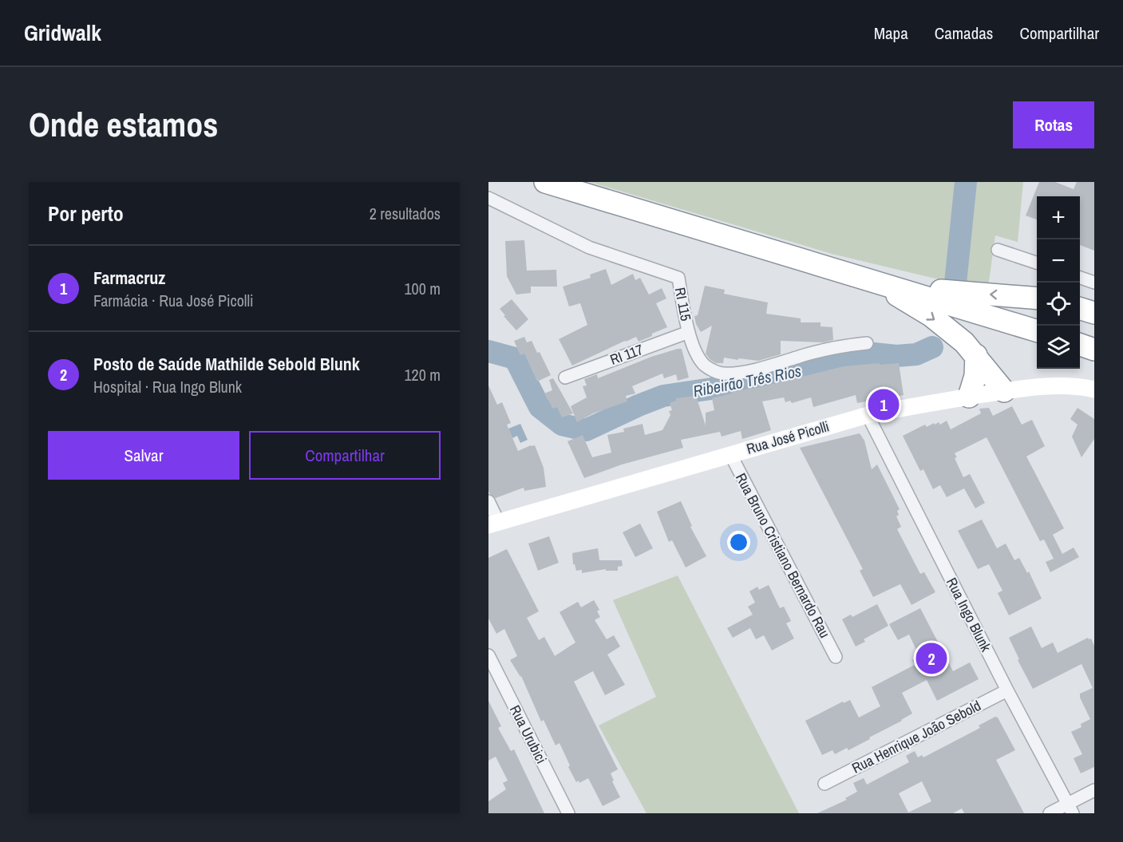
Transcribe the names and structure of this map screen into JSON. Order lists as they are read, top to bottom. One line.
{"streets":{"street":["RI 115","RI 117","Rua José Picolli","Rua Bruno Cristiano Bernardo Rau","Rua Ingo Blunk","Rua Urubici","Rua Henrique João Sebold"]},"crossings":[["RI 115","RI 117"],["Rua José Picolli","Rua Bruno Cristiano Bernardo Rau"],["Rua José Picolli","Rua Ingo Blunk"],["Rua Ingo Blunk","Rua Henrique João Sebold"]],"water":["Ribeirão Três Rios"],"page":{"header":"Gridwalk","nav":["Mapa","Camadas","Compartilhar"],"buttons":["Rotas",["Salvar","Compartilhar"]],"title":"Onde estamos","heading":["Por perto","2 resultados"],"map_buttons":["+","−"],"list":[{"mark":"1","name":"Farmacruz","note":"Farmácia · Rua José Picolli","value":"100 m"},{"mark":"2","name":"Posto de Saúde Mathilde Sebold Blunk","note":"Hospital · Rua Ingo Blunk","value":"120 m"}],"pins":["1","2"]}}
